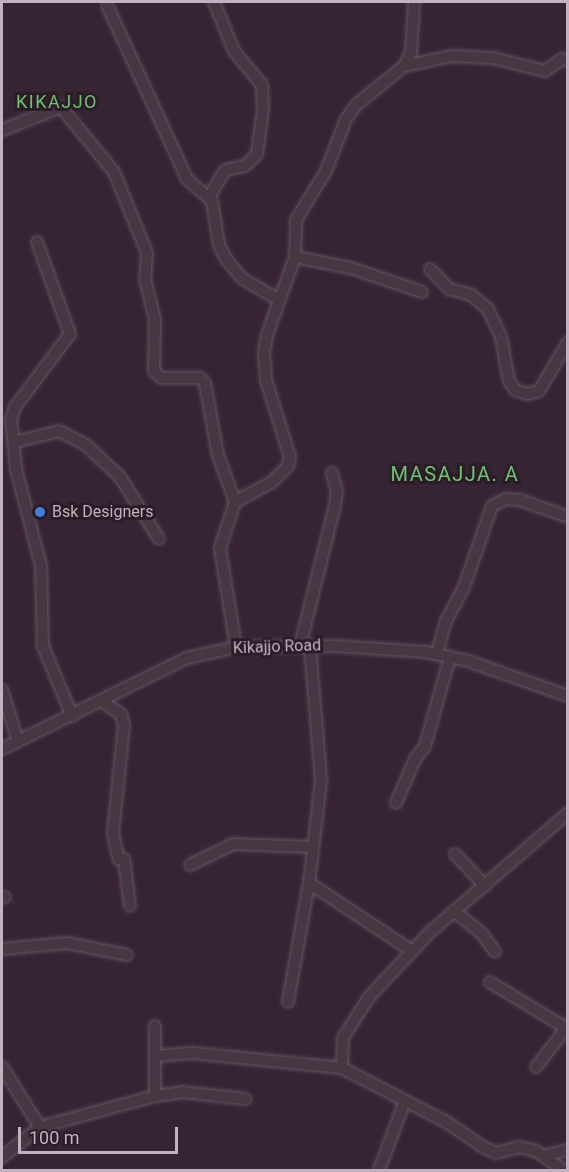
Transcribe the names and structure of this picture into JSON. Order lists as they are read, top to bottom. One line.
{"streets":{"street":["Kikajjo Road"]},"districts":["KIKAJJO","MASAJJA. A"],"places":["Bsk Designers"],"scale_bar":"100 m"}
